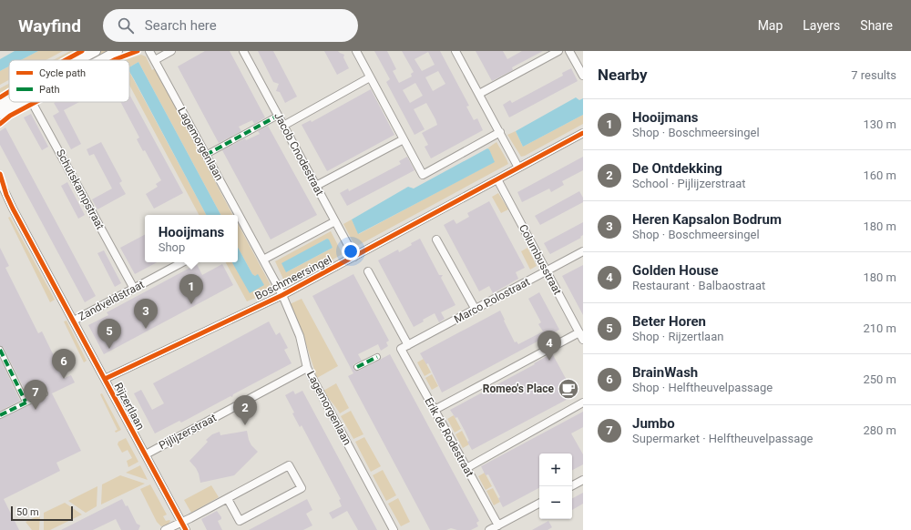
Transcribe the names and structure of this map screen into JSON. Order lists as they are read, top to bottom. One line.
{"streets":{"street":["Lagemorgenlaan","Jacob Cnodestraat","Schutskampstraat","Columbusstraat","Boschmeersingel","Zandveldstraat","Marco Polostraat","Rijzertlaan","Pijlijzerstraat","Erik de Rodestraat"]},"crossings":[["Lagemorgenlaan","Boschmeersingel"],["Lagemorgenlaan","Pijlijzerstraat"],["Jacob Cnodestraat","Boschmeersingel"],["Schutskampstraat","Zandveldstraat"],["Columbusstraat","Boschmeersingel"],["Columbusstraat","Marco Polostraat"],["Boschmeersingel","Rijzertlaan"],["Zandveldstraat","Rijzertlaan"],["Marco Polostraat","Erik de Rodestraat"],["Rijzertlaan","Pijlijzerstraat"]],"places":{"cafe":["Romeo's Place"]},"legend":["Cycle path","Path"],"scale_bar":"50 m","page":{"header":"Wayfind","search":"Search here","nav":["Map","Layers","Share"],"heading":["Nearby","7 results"],"list":[{"mark":"1","name":"Hooijmans","note":"Shop · Boschmeersingel","value":"130 m"},{"mark":"2","name":"De Ontdekking","note":"School · Pijlijzerstraat","value":"160 m"},{"mark":"3","name":"Heren Kapsalon Bodrum","note":"Shop · Boschmeersingel","value":"180 m"},{"mark":"4","name":"Golden House","note":"Restaurant · Balbaostraat","value":"180 m"},{"mark":"5","name":"Beter Horen","note":"Shop · Rijzertlaan","value":"210 m"},{"mark":"6","name":"BrainWash","note":"Shop · Helftheuvelpassage","value":"250 m"},{"mark":"7","name":"Jumbo","note":"Supermarket · Helftheuvelpassage","value":"280 m"}],"popup":["Hooijmans","Shop"],"pins":["1","3","5","4","6","7","2"],"map_buttons":["+","−"],"scale":"50 m"}}
